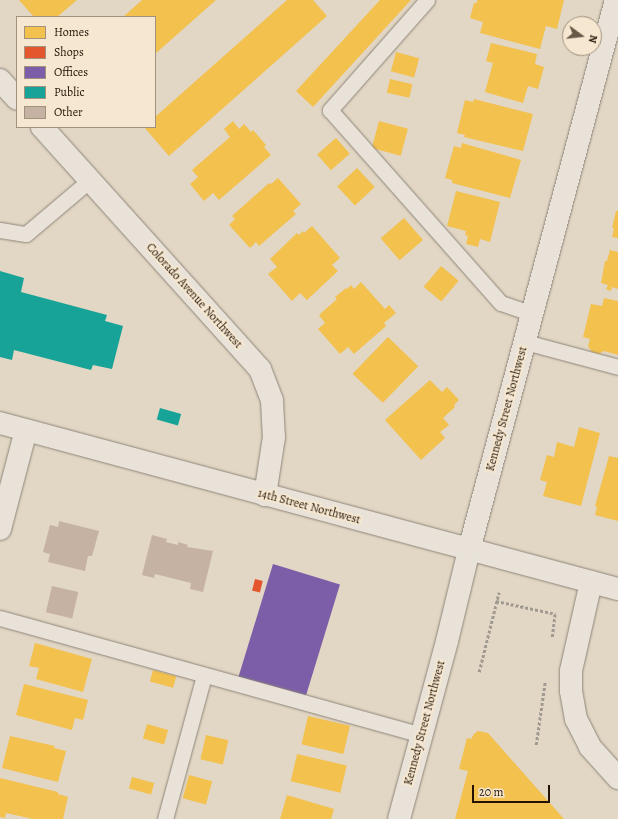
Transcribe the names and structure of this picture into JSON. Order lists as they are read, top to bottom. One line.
{"streets":{"street":["Colorado Avenue Northwest","Kennedy Street Northwest","14th Street Northwest"]},"crossings":[["Colorado Avenue Northwest","14th Street Northwest"],["Kennedy Street Northwest","14th Street Northwest"]],"legend":["Homes","Shops","Offices","Public","Other"],"scale_bar":"20 m","north":"right"}
